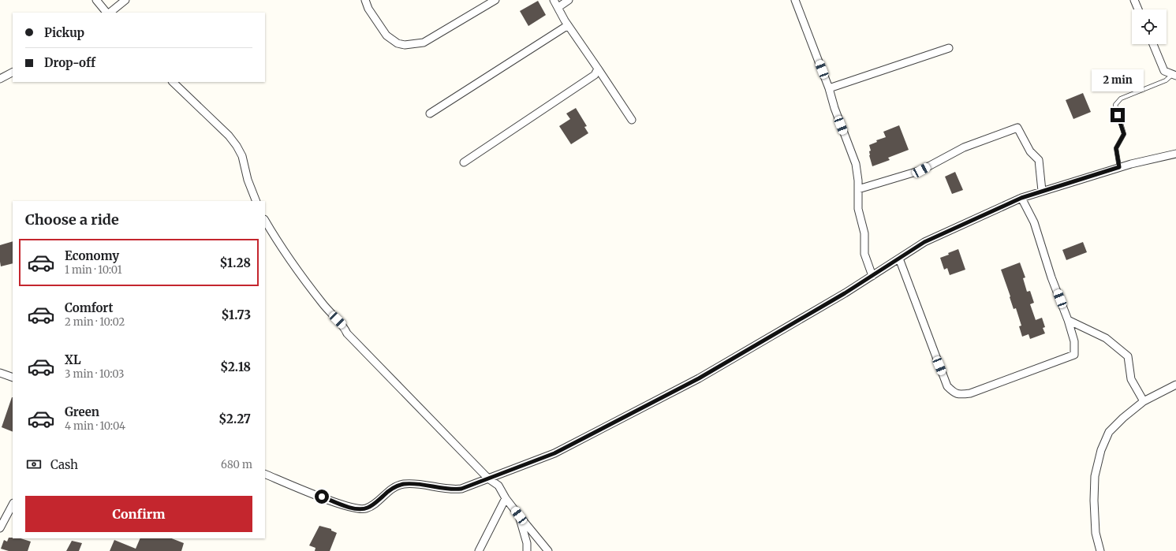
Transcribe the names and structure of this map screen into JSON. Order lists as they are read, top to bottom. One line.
{"page":{"banner":["Pickup","Drop-off"],"bubble":"2 min","heading":"Choose a ride","list":[{"name":"Economy","note":"1 min · 10:01","value":"$1.28"},{"name":"Comfort","note":"2 min · 10:02","value":"$1.73"},{"name":"XL","note":"3 min · 10:03","value":"$2.18"},{"name":"Green","note":"4 min · 10:04","value":"$2.27"}],"pay":["Cash","680 m"],"buttons":"Confirm"}}
